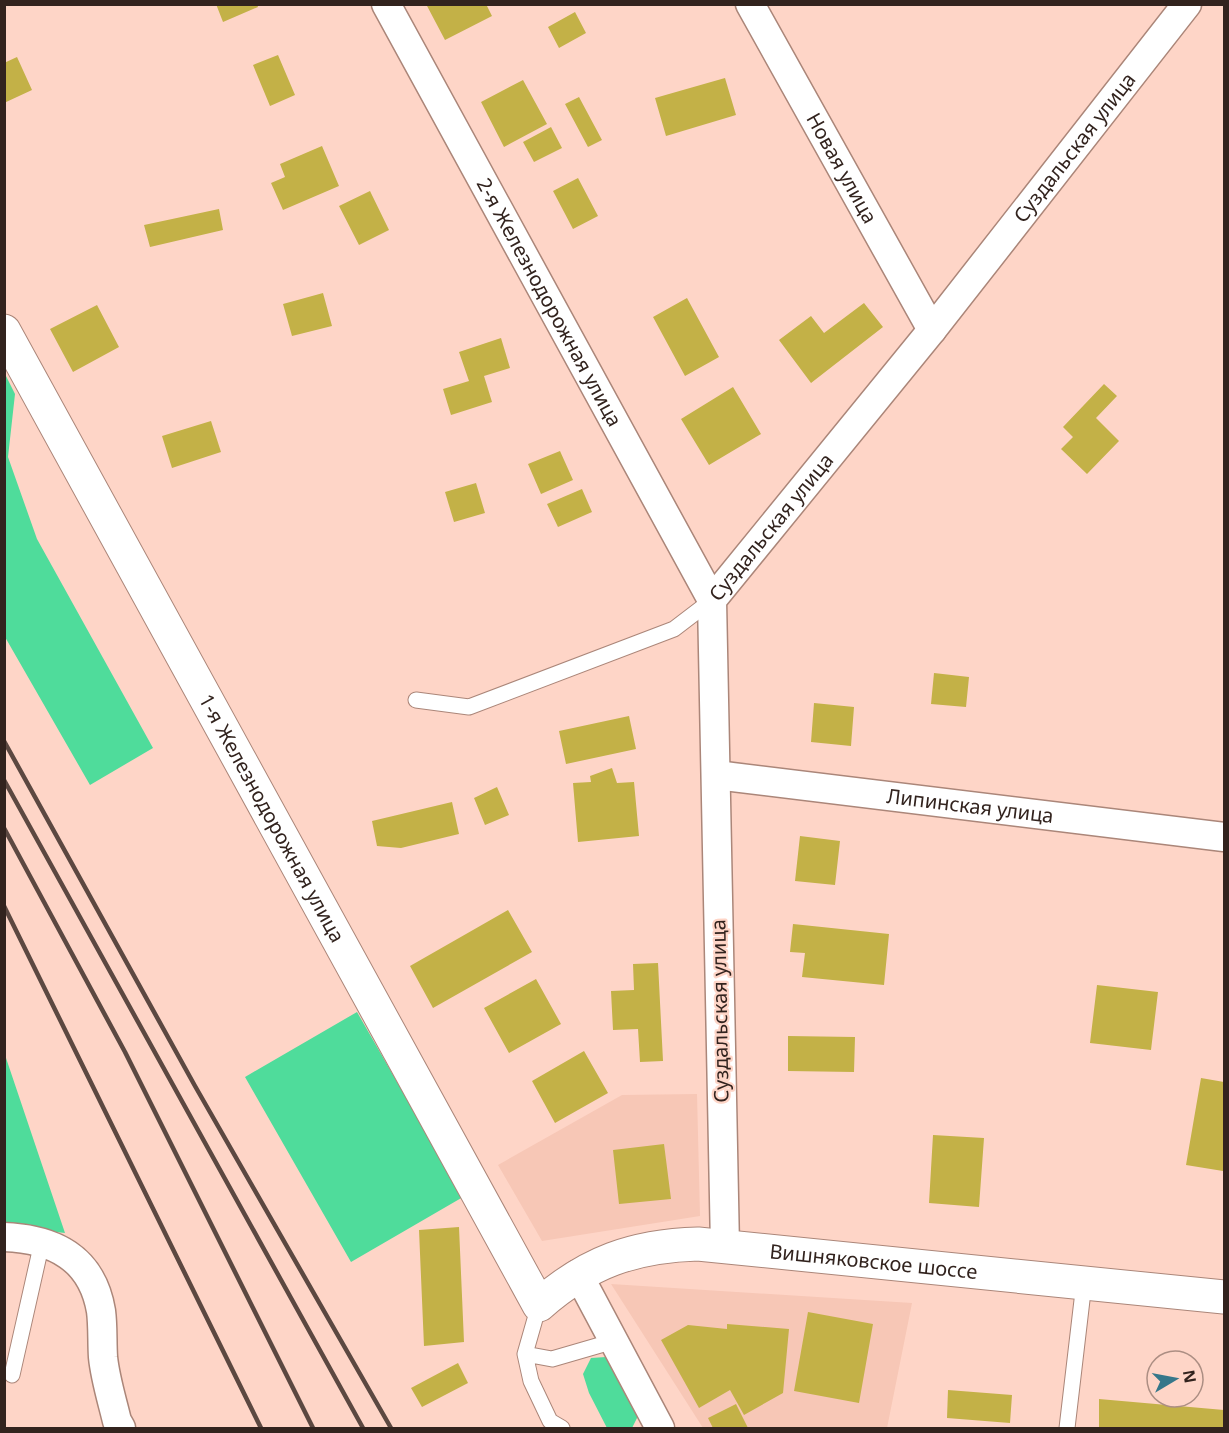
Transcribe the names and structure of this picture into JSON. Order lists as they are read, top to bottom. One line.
{"streets":{"street":["Суздальская улица","Новая улица","2-я Железнодорожная улица","Липинская улица","1-я Железнодорожная улица","Вишняковское шоссе"]},"crossings":[["Суздальская улица","Новая улица"],["Суздальская улица","2-я Железнодорожная улица"],["Суздальская улица","Липинская улица"],["Суздальская улица","Вишняковское шоссе"],["1-я Железнодорожная улица","Вишняковское шоссе"]],"north":"right"}
